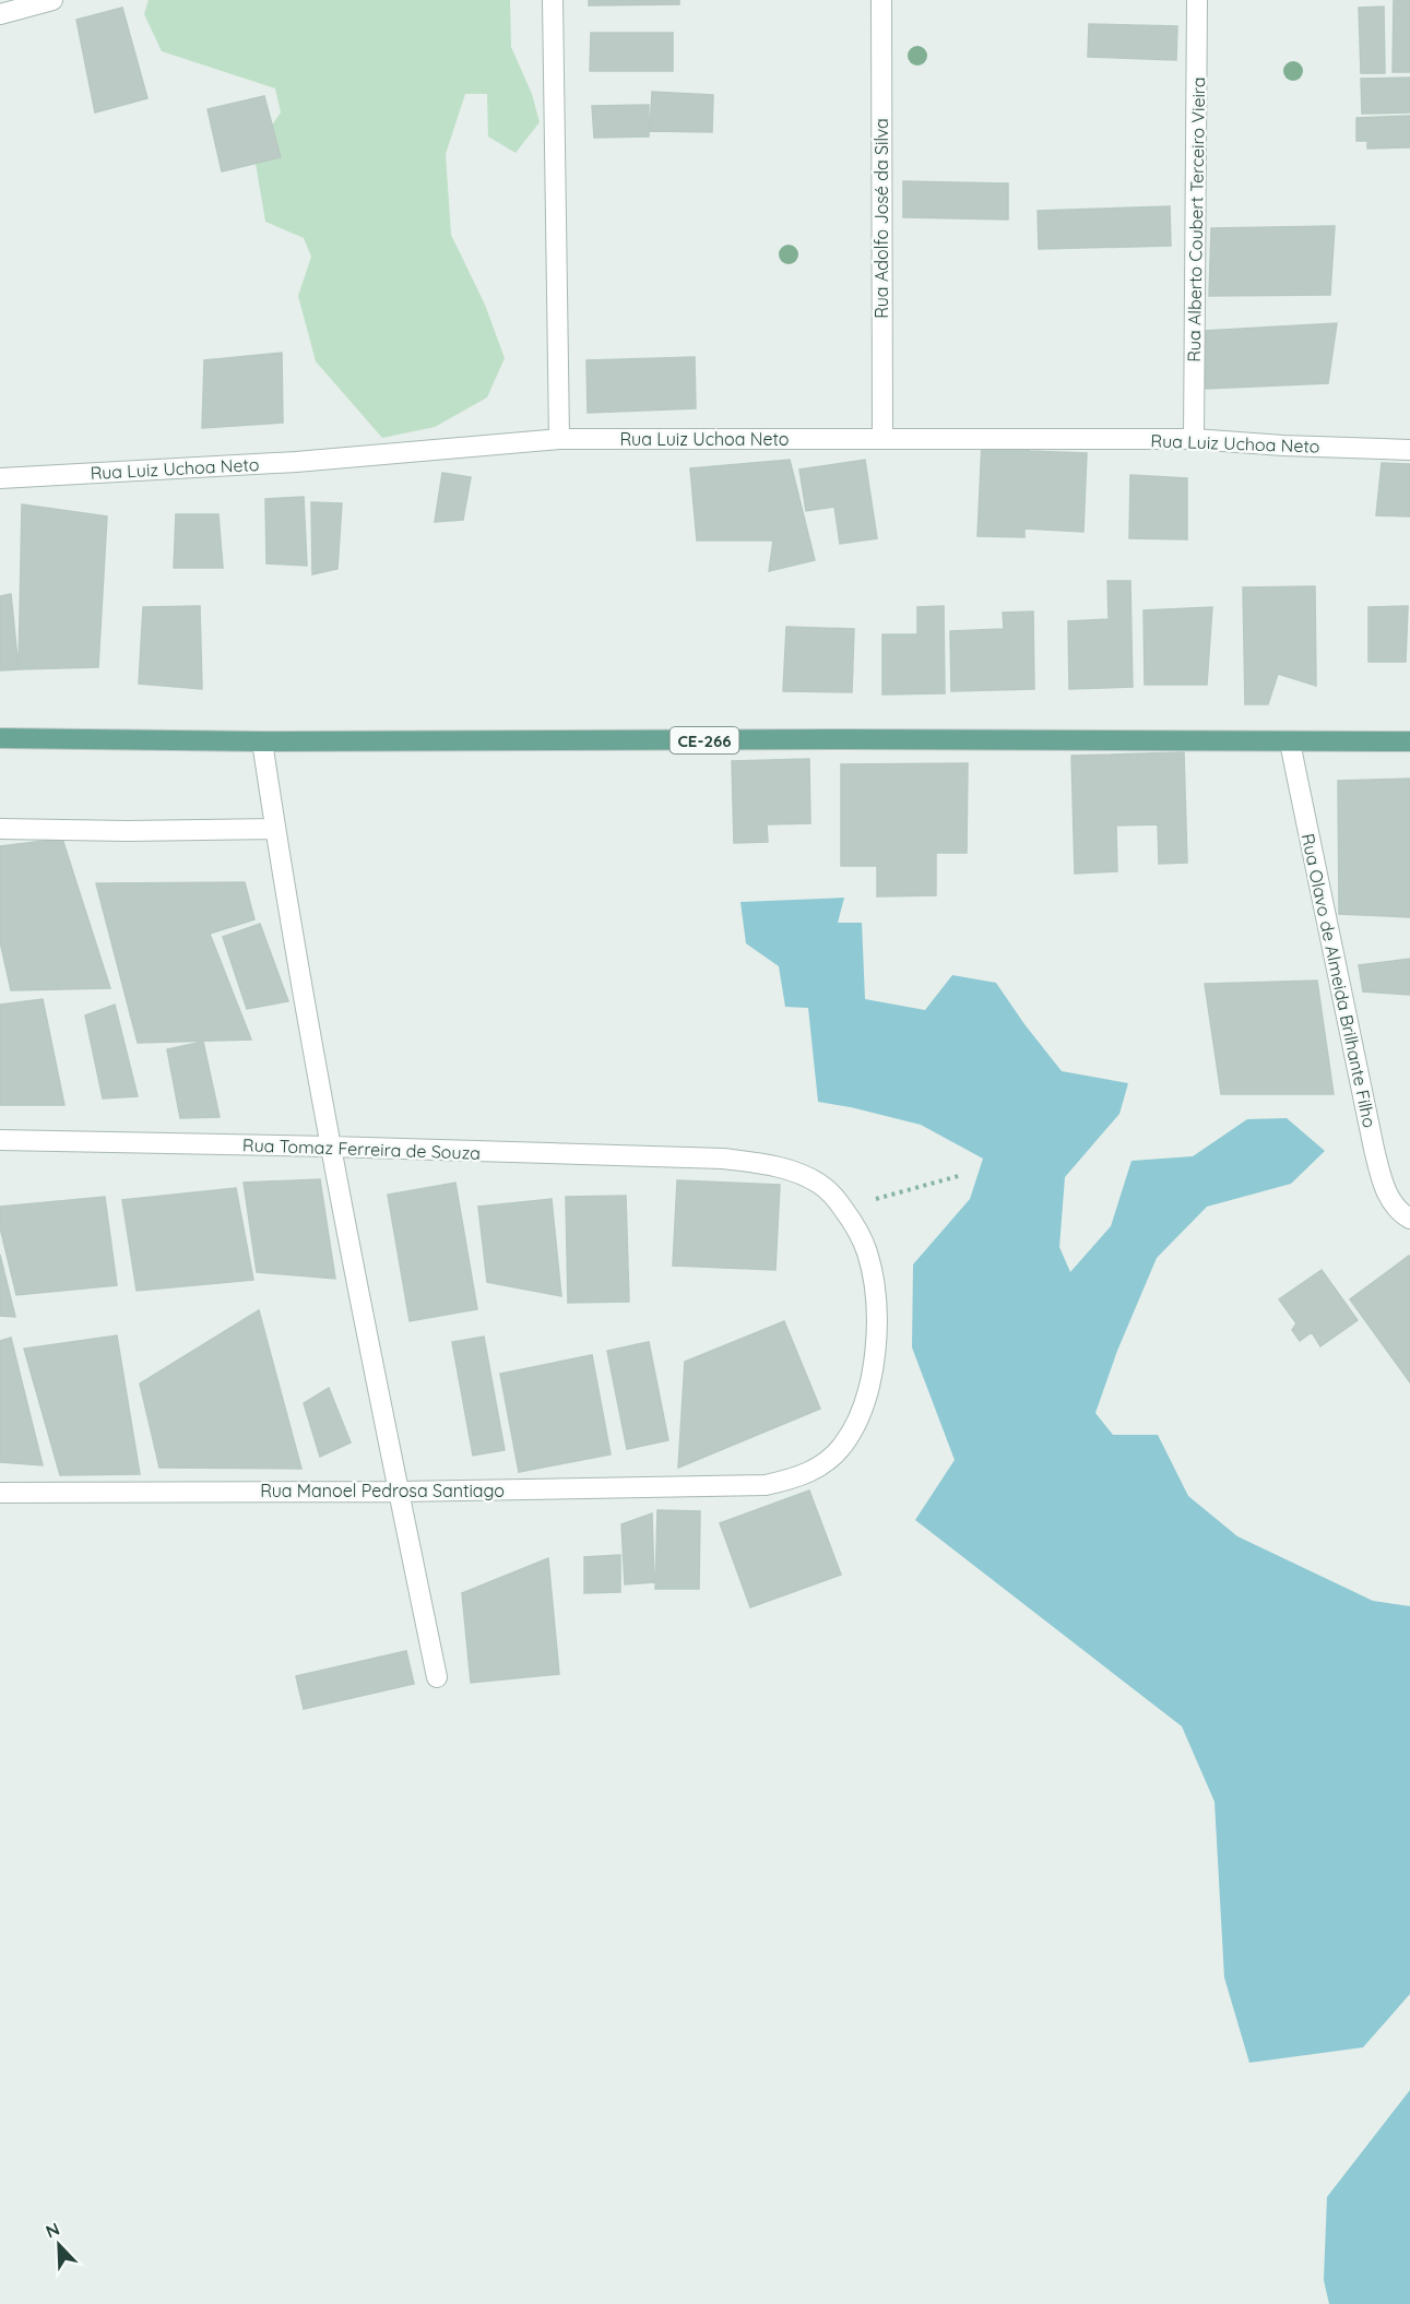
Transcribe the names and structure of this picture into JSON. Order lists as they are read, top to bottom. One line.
{"streets":{"main road":["CE-266"],"street":["Rua Adolfo José da Silva","Rua Alberto Coubert Terceiro Vieira","Rua Luiz Uchoa Neto","Rua Olavo de Almeida Brilhante Filho","Rua Tomaz Ferreira de Souza","Rua Manoel Pedrosa Santiago"]},"crossings":[["Rua Adolfo José da Silva","Rua Luiz Uchoa Neto"],["Rua Alberto Coubert Terceiro Vieira","Rua Luiz Uchoa Neto"],["CE-266","Rua Olavo de Almeida Brilhante Filho"],["Rua Tomaz Ferreira de Souza","Rua Manoel Pedrosa Santiago"]],"north":"top left"}
